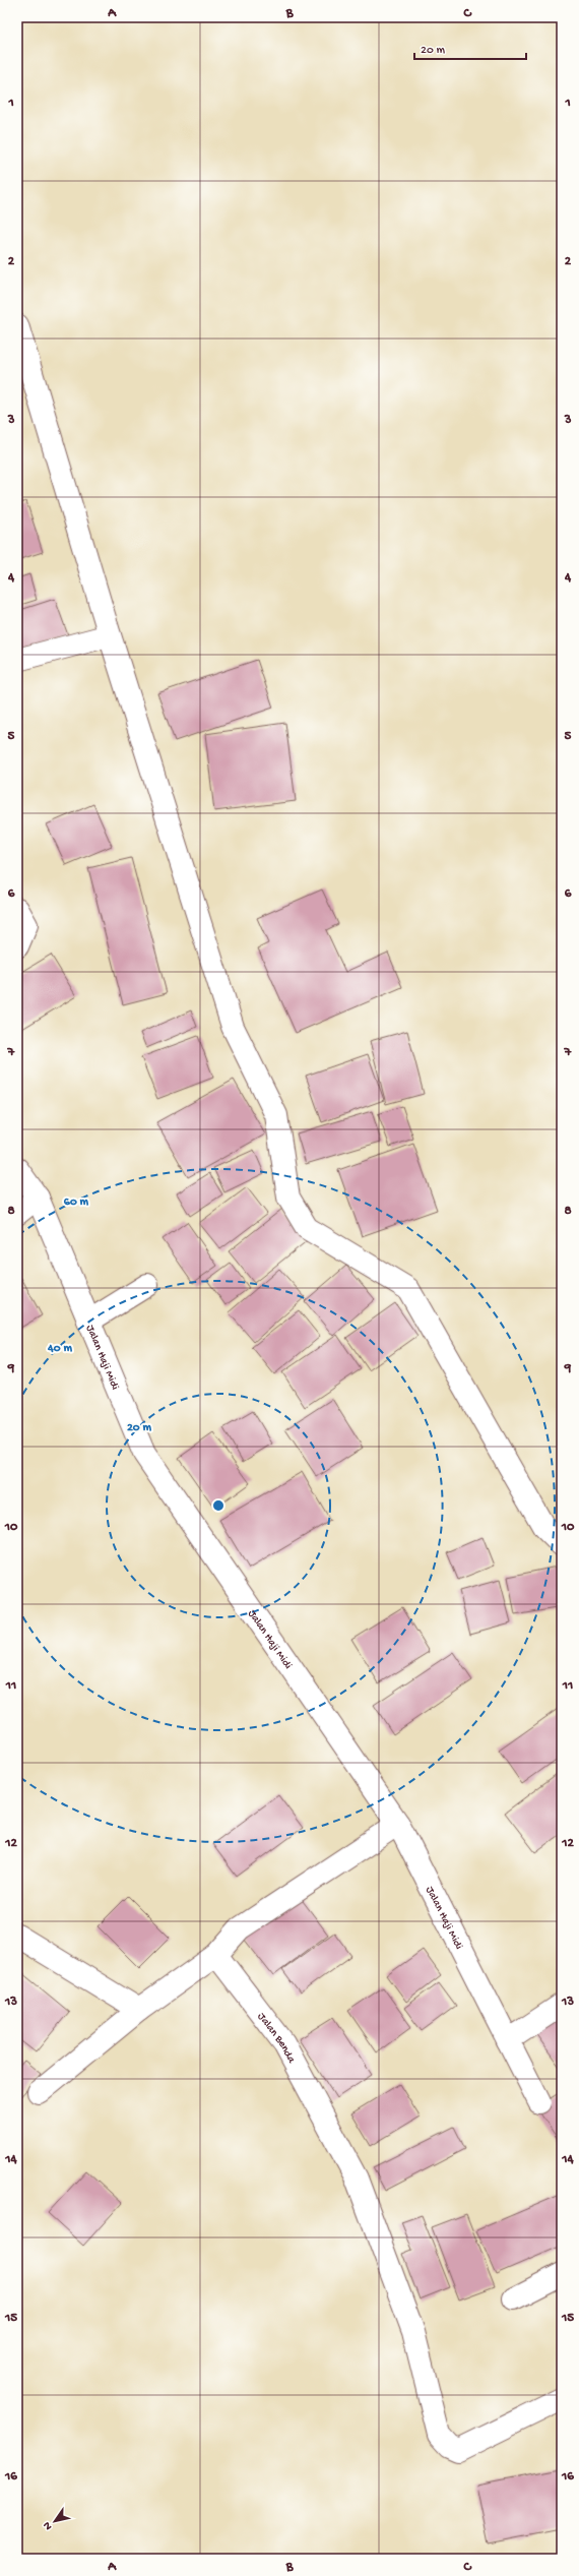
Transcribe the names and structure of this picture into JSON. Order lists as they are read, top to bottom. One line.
{"streets":{"street":["Jalan Haji Midi","Jalan Benda"]},"scale_bar":"20 m","north":"bottom left","grid":{"columns":["A","B","C"],"rows":["1","2","3","4","5","6","7","8","9","10","11","12","13","14","15","16"]},"rings":["60 m","40 m","20 m"]}
